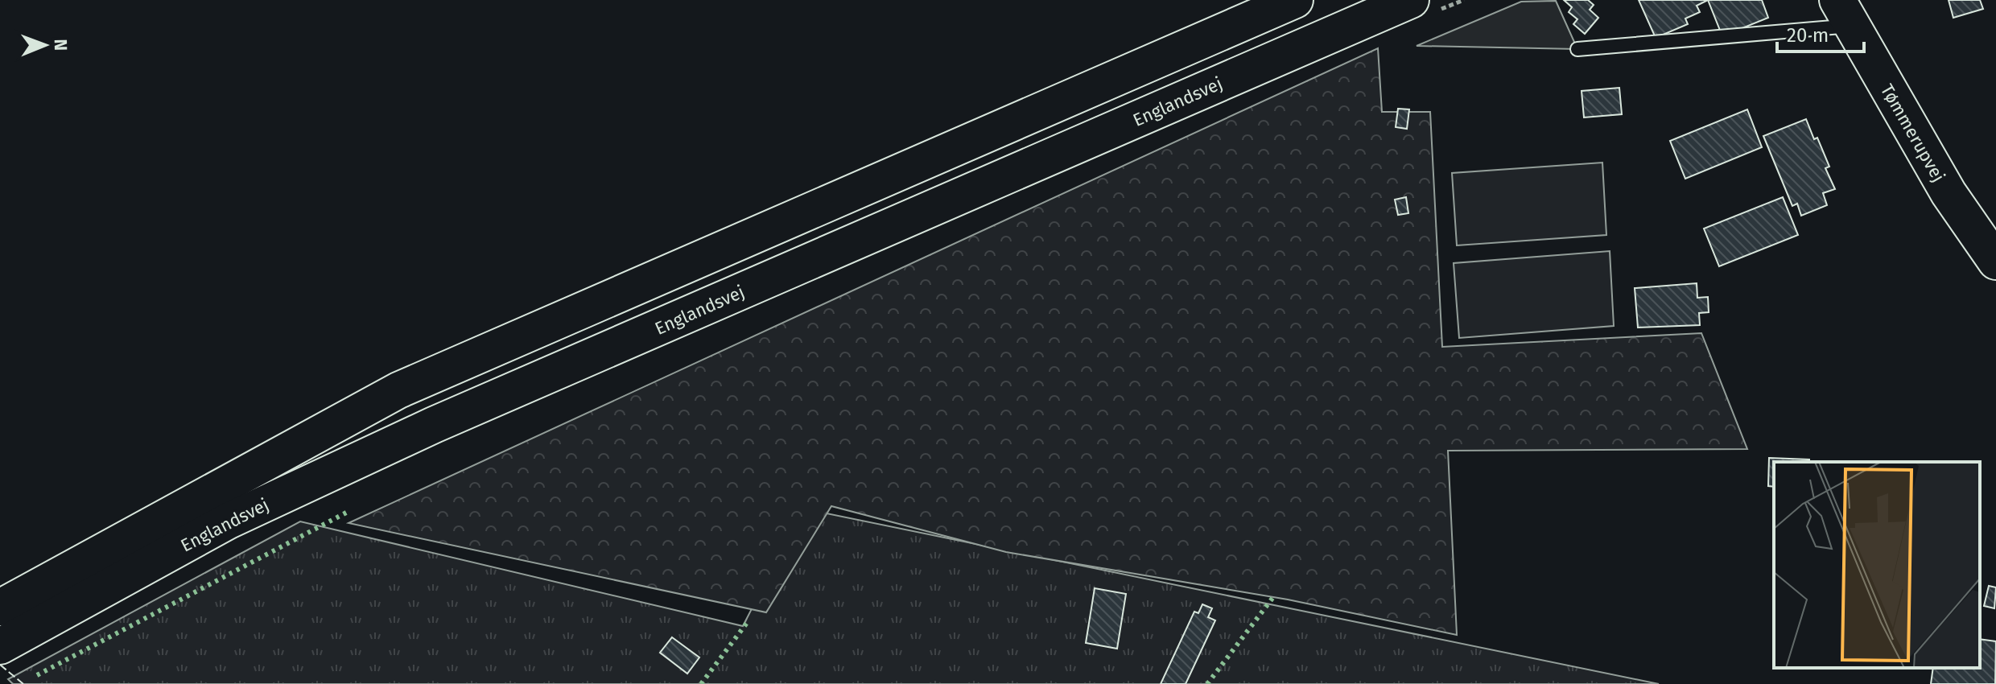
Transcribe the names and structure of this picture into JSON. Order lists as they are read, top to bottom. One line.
{"streets":{"main road":["Englandsvej","Tømmerupvej"]},"scale_bar":"20 m","north":"right"}
